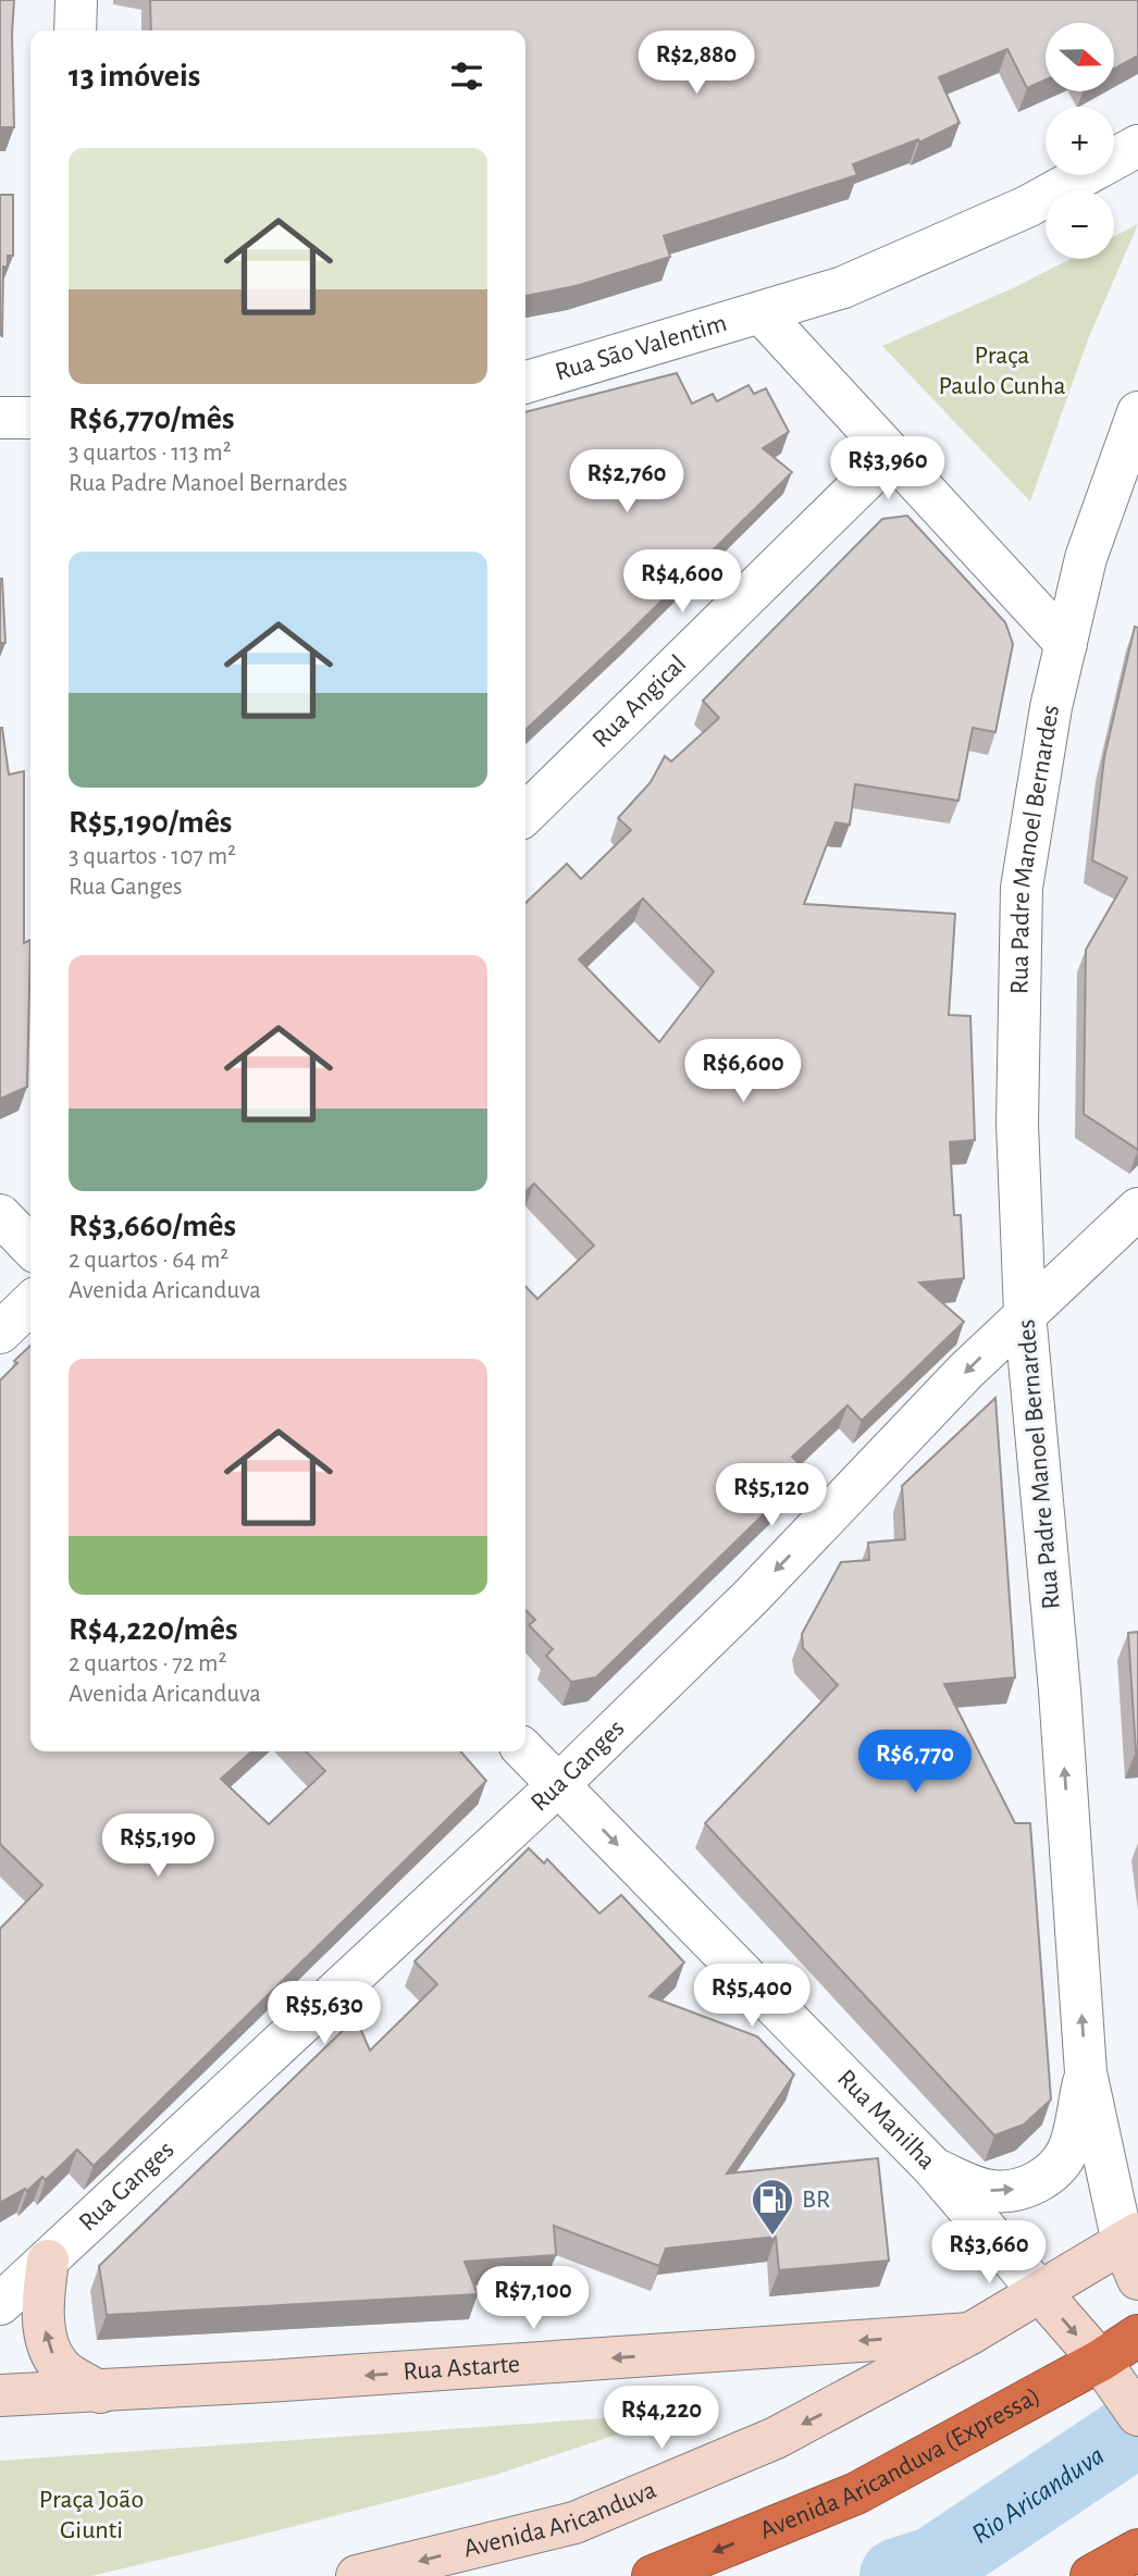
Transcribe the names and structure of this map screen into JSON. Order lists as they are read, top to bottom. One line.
{"streets":{"highway":["Avenida Aricanduva (Expressa)"],"main road":["Rua Manilha","Rua Astarte","Avenida Aricanduva"],"street":["Rua São Valentim","Rua Angical","Rua Padre Manoel Bernardes","Rua Ganges"]},"crossings":[["Rua Padre Manoel Bernardes","Rua Ganges"],["Rua Padre Manoel Bernardes","Avenida Aricanduva"],["Rua Ganges","Rua Manilha"],["Rua Manilha","Avenida Aricanduva (Expressa)"],["Rua Manilha","Avenida Aricanduva"],["Rua Astarte","Avenida Aricanduva"]],"one_way":["Rua Padre Manoel Bernardes","Rua Ganges","Rua Manilha","Rua Astarte","Avenida Aricanduva (Expressa)","Avenida Aricanduva"],"water":["Rio Aricanduva"],"parks":["Praça Paulo Cunha","Praça João Giunti"],"places":{"fuel station":["BR"]},"north":"right","page":{"map_buttons":["+","−"],"price":["R$2,880","R$3,960","R$2,760","R$4,600","R$6,600","R$5,120","R$6,770","R$5,190","R$5,400","R$5,630","R$3,660","R$7,100","R$4,220"],"heading":"13 imóveis","list":[{"name":"R$6,770/mês","note":"3 quartos · 113 m² · Rua Padre Manoel Bernardes"},{"name":"R$5,190/mês","note":"3 quartos · 107 m² · Rua Ganges"},{"name":"R$3,660/mês","note":"2 quartos · 64 m² · Avenida Aricanduva"},{"name":"R$4,220/mês","note":"2 quartos · 72 m² · Avenida Aricanduva"}]}}
